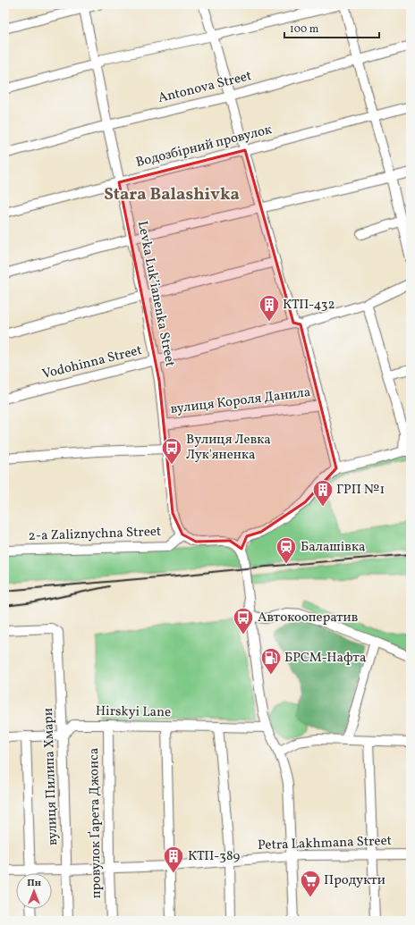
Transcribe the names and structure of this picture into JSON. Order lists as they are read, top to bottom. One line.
{"streets":{"street":["Antonova Street","Водозбірний провулок","Levka Lukʼianenka Street","Vodohinna Street","вулиця Короля Данила","2-a Zaliznychna Street","Hirskyi Lane","вулиця Пилипа Хмари","провулок Ґарета Джонса","Petra Lakhmana Street"]},"crossings":[["Antonova Street","Levka Lukʼianenka Street"],["Водозбірний провулок","Levka Lukʼianenka Street"],["Levka Lukʼianenka Street","Vodohinna Street"],["Levka Lukʼianenka Street","вулиця Короля Данила"],["Levka Lukʼianenka Street","2-a Zaliznychna Street"],["Hirskyi Lane","вулиця Пилипа Хмари"],["Hirskyi Lane","провулок Ґарета Джонса"],["вулиця Пилипа Хмари","Petra Lakhmana Street"],["провулок Ґарета Джонса","Petra Lakhmana Street"]],"districts":["Stara Balashivka"],"places":{"building":["КТП-432","ГРП №1","КТП-389"],"bus stop":["Вулиця Левка Лук'яненка","Автокооператив"],"station":["Балашівка"],"fuel station":["БРСМ-Нафта"],"supermarket":["Продукти"]},"scale_bar":"100 m","north":"top"}
